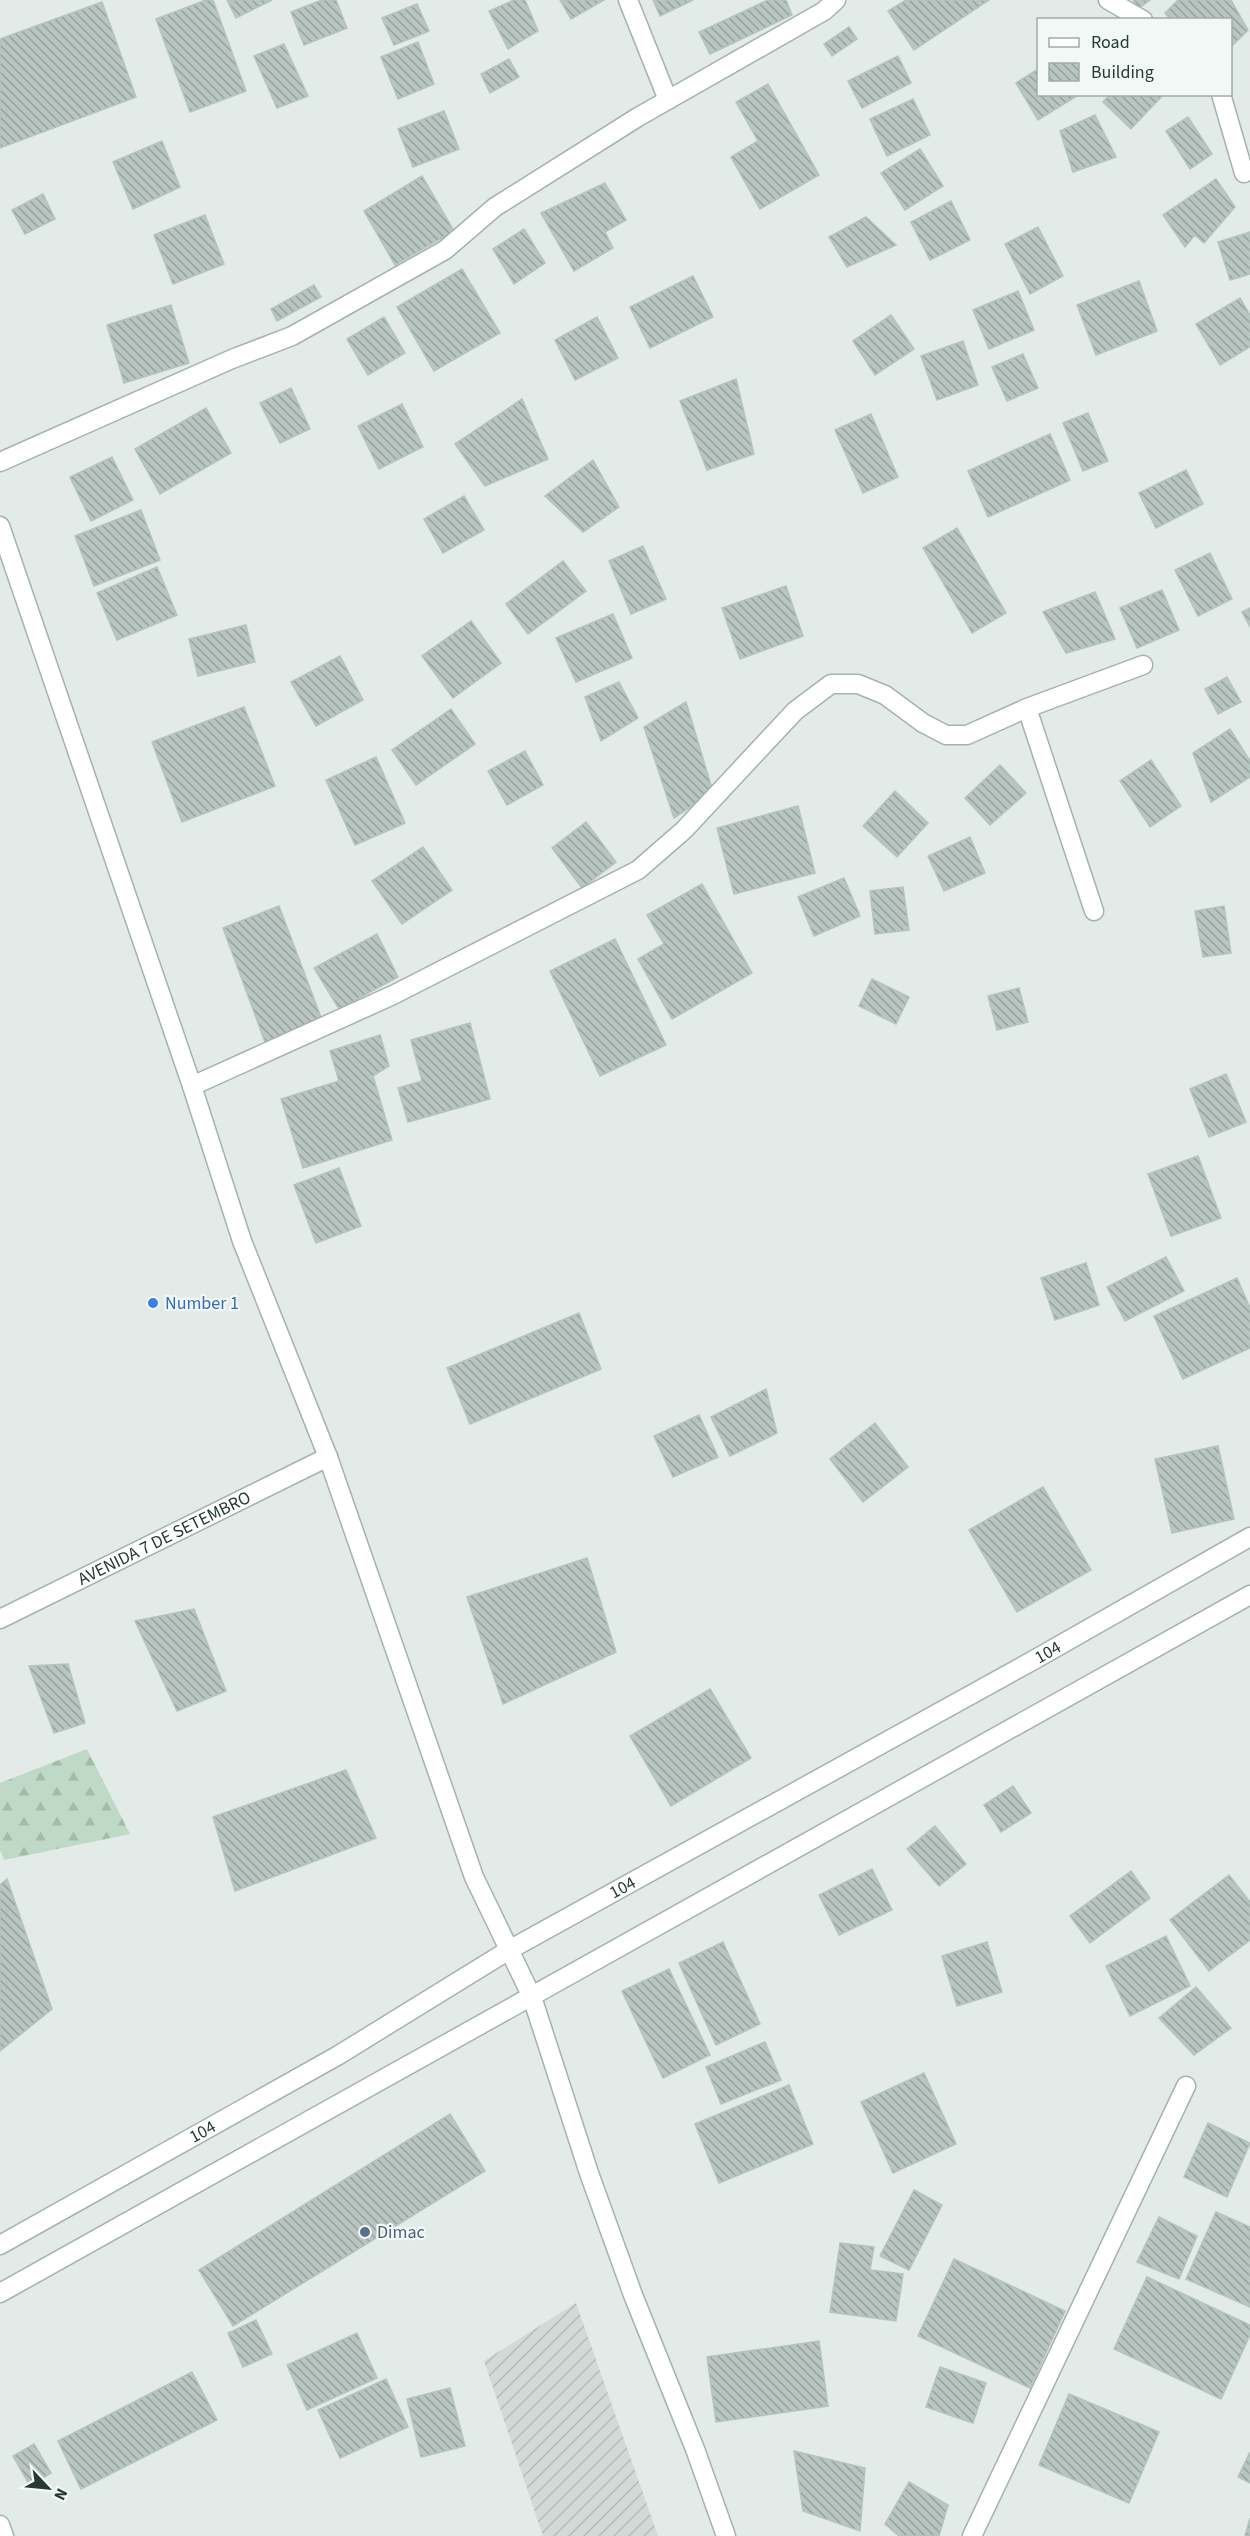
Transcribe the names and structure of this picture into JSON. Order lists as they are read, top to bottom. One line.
{"streets":{"street":["AVENIDA 7 DE SETEMBRO","104"]},"places":["Number 1","Dimac"],"legend":["Road","Building"],"north":"bottom right"}
